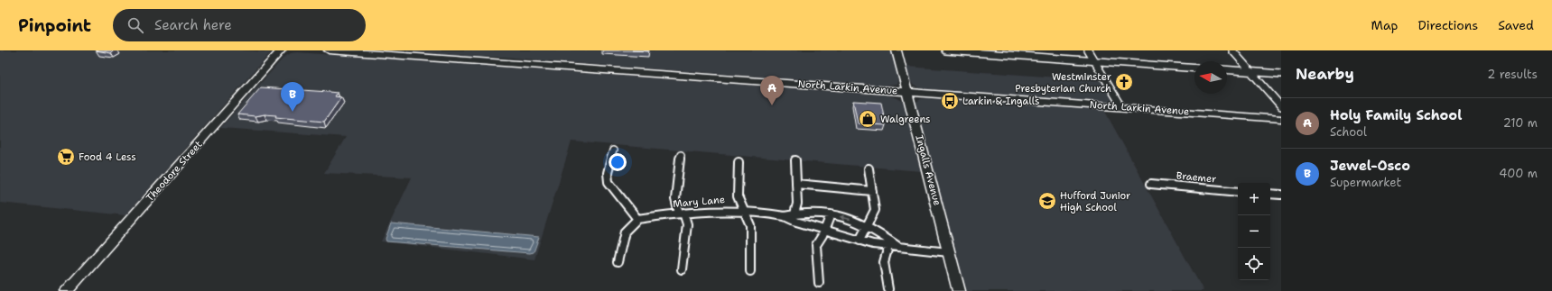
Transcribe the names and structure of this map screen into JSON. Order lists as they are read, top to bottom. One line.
{"streets":{"main road":["North Larkin Avenue","Ingalls Avenue","Theodore Street"],"street":["Braemer","Mary Lane"]},"crossings":[["North Larkin Avenue","Ingalls Avenue"],["Ingalls Avenue","Mary Lane"]],"places":{"church":["Westminster Presbyterian Church"],"bus stop":["Larkin & Ingalls"],"shop":["Walgreens"],"supermarket":["Food 4 Less"],"school or university":["Hufford Junior High School"]},"north":"left","page":{"header":"Pinpoint","search":"Search here","nav":["Map","Directions","Saved"],"heading":["Nearby","2 results"],"pins":["A","B"],"list":[{"mark":"A","name":"Holy Family School","note":"School","value":"210 m"},{"mark":"B","name":"Jewel-Osco","note":"Supermarket","value":"400 m"}],"map_buttons":["+","−"]}}
